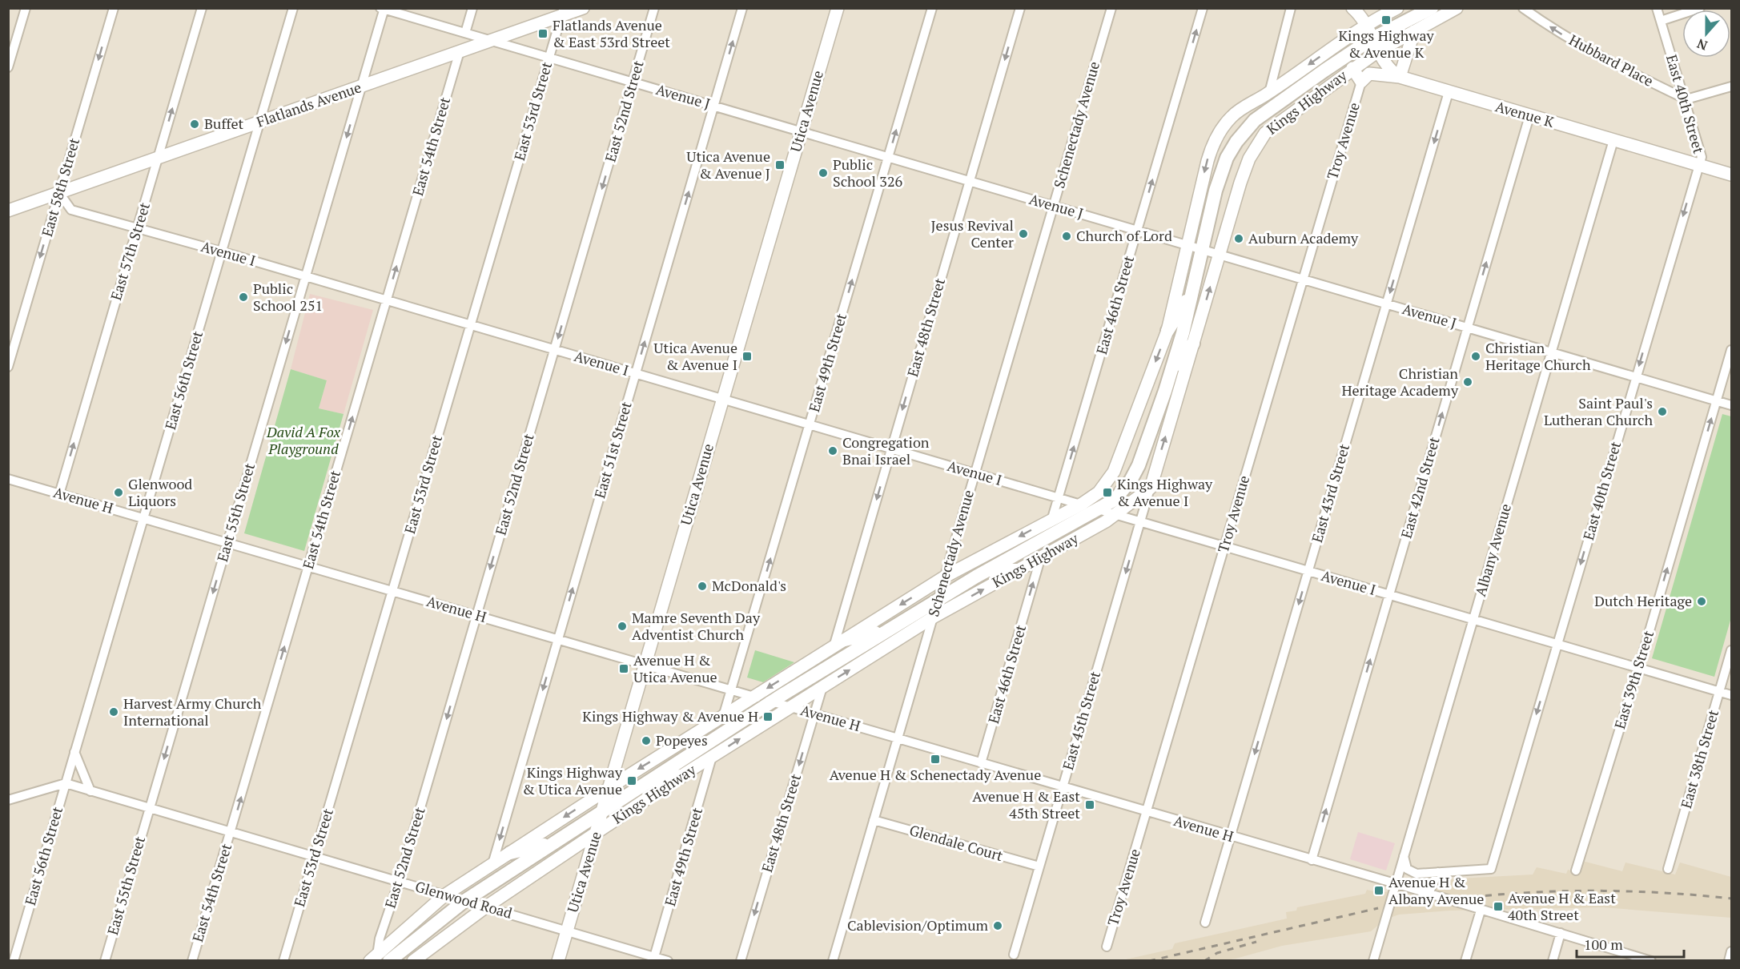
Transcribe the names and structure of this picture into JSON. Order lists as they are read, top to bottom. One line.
{"streets":{"main road":["Kings Highway"],"street":["Hubbard Place","Avenue J","East 40th Street","Flatlands Avenue","East 53rd Street","East 52nd Street","Utica Avenue","Avenue K","Schenectady Avenue","Troy Avenue","East 54th Street","East 58th Street","East 57th Street","Avenue I","East 46th Street","East 48th Street","East 49th Street","East 56th Street","East 51st Street","East 42nd Street","East 43rd Street","Avenue H","East 55th Street","Albany Avenue","East 39th Street","East 45th Street","East 38th Street","Glendale Court","Glenwood Road"]},"crossings":[["Hubbard Place","East 40th Street"],["Avenue J","Kings Highway"],["Avenue J","East 40th Street"],["Avenue J","Flatlands Avenue"],["Avenue J","East 53rd Street"],["Avenue J","East 52nd Street"],["Avenue J","Utica Avenue"],["Avenue J","Schenectady Avenue"],["Avenue J","Troy Avenue"],["Avenue J","East 46th Street"],["Avenue J","East 48th Street"],["Avenue J","East 49th Street"],["Avenue J","East 51st Street"],["Avenue J","East 42nd Street"],["Avenue J","East 43rd Street"],["Avenue J","East 55th Street"],["Avenue J","Albany Avenue"],["Avenue J","East 39th Street"],["Kings Highway","East 52nd Street"],["Kings Highway","Utica Avenue"],["Kings Highway","Avenue K"],["Kings Highway","Schenectady Avenue"],["Kings Highway","Avenue I"],["Kings Highway","East 46th Street"],["Kings Highway","East 48th Street"],["Kings Highway","East 49th Street"],["Kings Highway","East 51st Street"],["Kings Highway","Avenue H"],["Kings Highway","East 45th Street"],["Kings Highway","Glenwood Road"],["East 40th Street","Avenue K"],["East 40th Street","Avenue I"],["East 40th Street","Albany Avenue"],["Flatlands Avenue","East 53rd Street"],["Flatlands Avenue","East 54th Street"],["Flatlands Avenue","East 58th Street"],["Flatlands Avenue","East 57th Street"],["Flatlands Avenue","Avenue I"],["Flatlands Avenue","East 56th Street"],["Flatlands Avenue","East 55th Street"],["East 53rd Street","Avenue I"],["East 53rd Street","Avenue H"],["East 53rd Street","Glenwood Road"],["East 52nd Street","Avenue I"],["East 52nd Street","Avenue H"],["East 52nd Street","Glenwood Road"],["Utica Avenue","Avenue I"],["Utica Avenue","Avenue H"],["Utica Avenue","Glenwood Road"],["Avenue K","East 42nd Street"],["Avenue K","East 43rd Street"],["Avenue K","Albany Avenue"],["Schenectady Avenue","Avenue I"],["Schenectady Avenue","Avenue H"],["Schenectady Avenue","Glendale Court"],["Troy Avenue","Avenue I"],["Troy Avenue","Avenue H"],["East 54th Street","Avenue I"],["East 54th Street","Avenue H"],["East 54th Street","Glenwood Road"],["East 58th Street","Avenue I"],["East 57th Street","Avenue I"],["East 57th Street","Avenue H"],["Avenue I","East 46th Street"],["Avenue I","East 48th Street"],["Avenue I","East 49th Street"],["Avenue I","East 56th Street"],["Avenue I","East 51st Street"],["Avenue I","East 42nd Street"],["Avenue I","East 43rd Street"],["Avenue I","East 55th Street"],["Avenue I","Albany Avenue"],["Avenue I","East 39th Street"],["Avenue I","East 45th Street"],["Avenue I","East 38th Street"],["East 46th Street","Avenue H"],["East 48th Street","Avenue H"],["East 49th Street","Avenue H"],["East 49th Street","Glenwood Road"],["East 56th Street","Avenue H"],["East 56th Street","Glenwood Road"],["East 51st Street","Avenue H"],["East 42nd Street","Avenue H"],["East 43rd Street","Avenue H"],["Avenue H","East 55th Street"],["Avenue H","Albany Avenue"],["Avenue H","East 45th Street"],["East 55th Street","Glenwood Road"],["East 45th Street","Glendale Court"]],"one_way":["Hubbard Place","East 40th Street","East 52nd Street","East 54th Street","East 58th Street","East 57th Street","East 46th Street","East 48th Street","East 49th Street","East 42nd Street","East 43rd Street","East 55th Street","East 39th Street","East 45th Street"],"parks":["David A Fox Playground"],"places":{"transit":["Kings Highway & Avenue K","Flatlands Avenue & East 53rd Street","Utica Avenue & Avenue J","Utica Avenue & Avenue I","Kings Highway & Avenue I","Avenue H & Utica Avenue","Kings Highway & Avenue H","Avenue H & Schenectady Avenue","Kings Highway & Utica Avenue","Avenue H & East 45th Street","Avenue H & Albany Avenue","Avenue H & East 40th Street"],"other":["Buffet","Public School 326","Jesus Revival Center","Church of Lord","Auburn Academy","Public School 251","Christian Heritage Church","Christian Heritage Academy","Saint Paul's Lutheran Church","Congregation Bnai Israel","Glenwood Liquors","McDonald's","Dutch Heritage","Mamre Seventh Day Adventist Church","Harvest Army Church International","Popeyes","Cablevision/Optimum"]},"scale_bar":"100 m","north":"bottom"}
